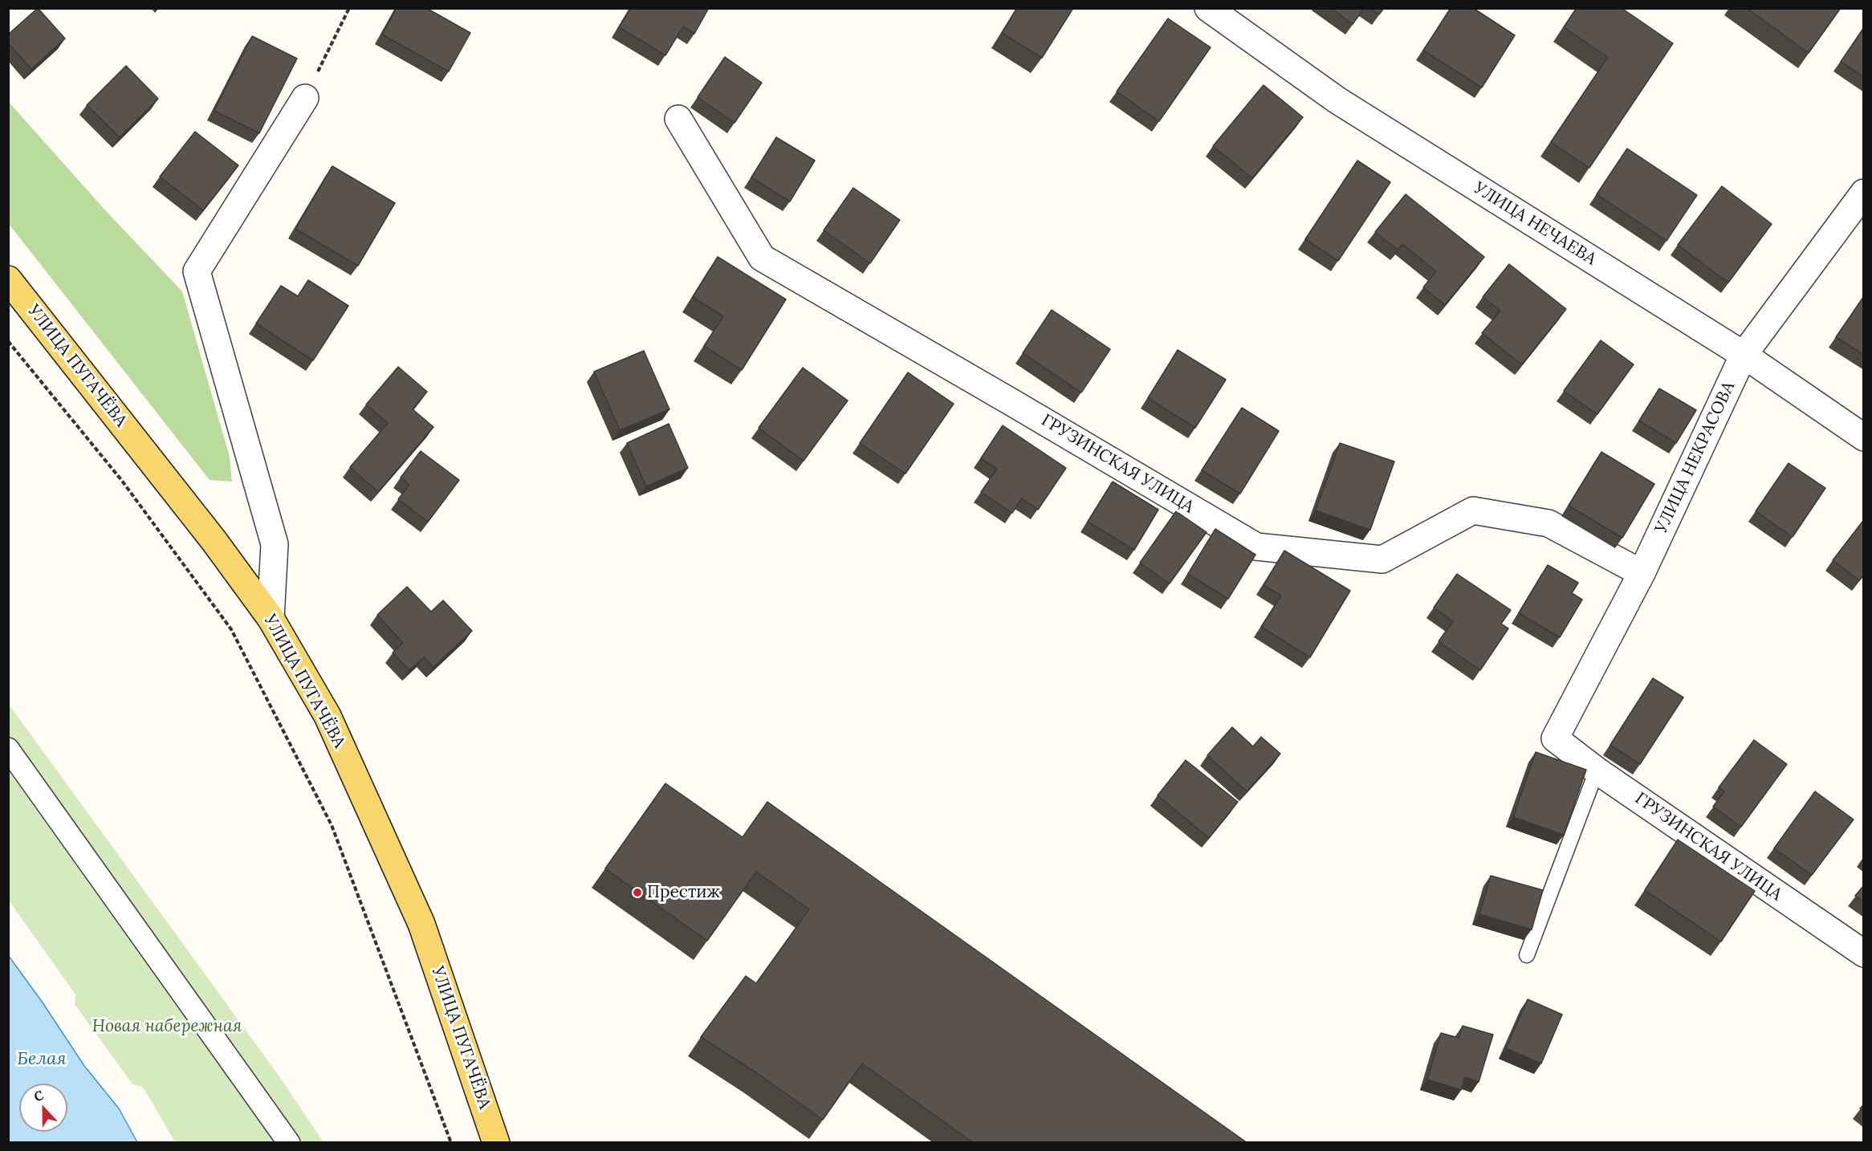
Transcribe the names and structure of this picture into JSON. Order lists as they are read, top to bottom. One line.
{"streets":{"main road":["УЛИЦА ПУГАЧЁВА"],"street":["УЛИЦА НЕЧАЕВА","УЛИЦА НЕКРАСОВА","ГРУЗИНСКАЯ УЛИЦА"]},"crossings":[["УЛИЦА НЕЧАЕВА","УЛИЦА НЕКРАСОВА"],["УЛИЦА НЕКРАСОВА","ГРУЗИНСКАЯ УЛИЦА"]],"water":["Белая"],"parks":["Новая набережная"],"places":["Престиж"],"north":"top"}
